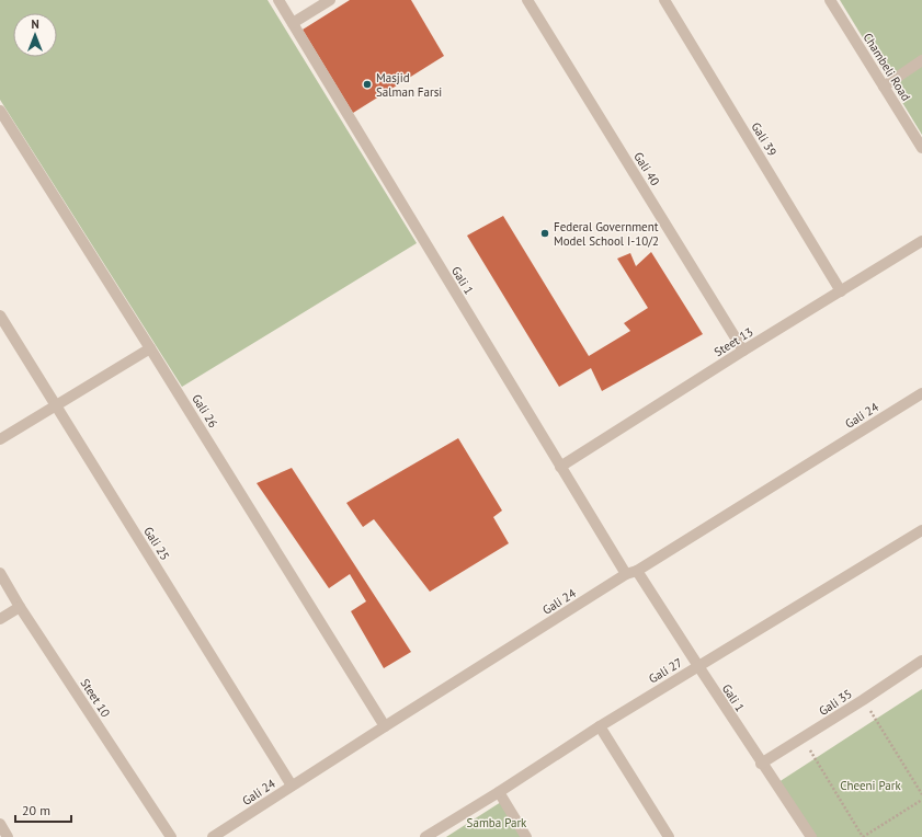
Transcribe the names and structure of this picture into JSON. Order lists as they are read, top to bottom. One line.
{"streets":{"street":["Chambeli Road","Gali 39","Gali 40","Gali 1","Steet 13","Gali 26","Gali 24","Gali 25","Gali 27","Steet 10","Gali 35"]},"crossings":[["Gali 39","Steet 13"],["Gali 40","Steet 13"],["Gali 1","Steet 13"],["Gali 1","Gali 24"],["Gali 1","Gali 27"],["Gali 1","Gali 35"],["Gali 26","Gali 24"],["Gali 24","Gali 25"]],"parks":["Cheeni Park","Samba Park"],"places":["Masjid Salman Farsi","Federal Government Model School I-10/2"],"scale_bar":"20 m","north":"top"}
